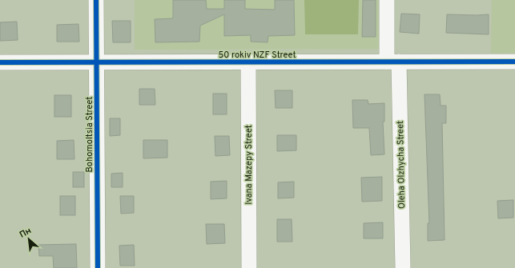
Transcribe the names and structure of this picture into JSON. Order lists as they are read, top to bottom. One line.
{"streets":{"street":["50 rokiv NZF Street","Bohomoltsia Street","Ivana Mazepy Street","Oleha Olzhycha Street"]},"crossings":[["50 rokiv NZF Street","Bohomoltsia Street"],["50 rokiv NZF Street","Ivana Mazepy Street"],["50 rokiv NZF Street","Oleha Olzhycha Street"]],"north":"top left"}
